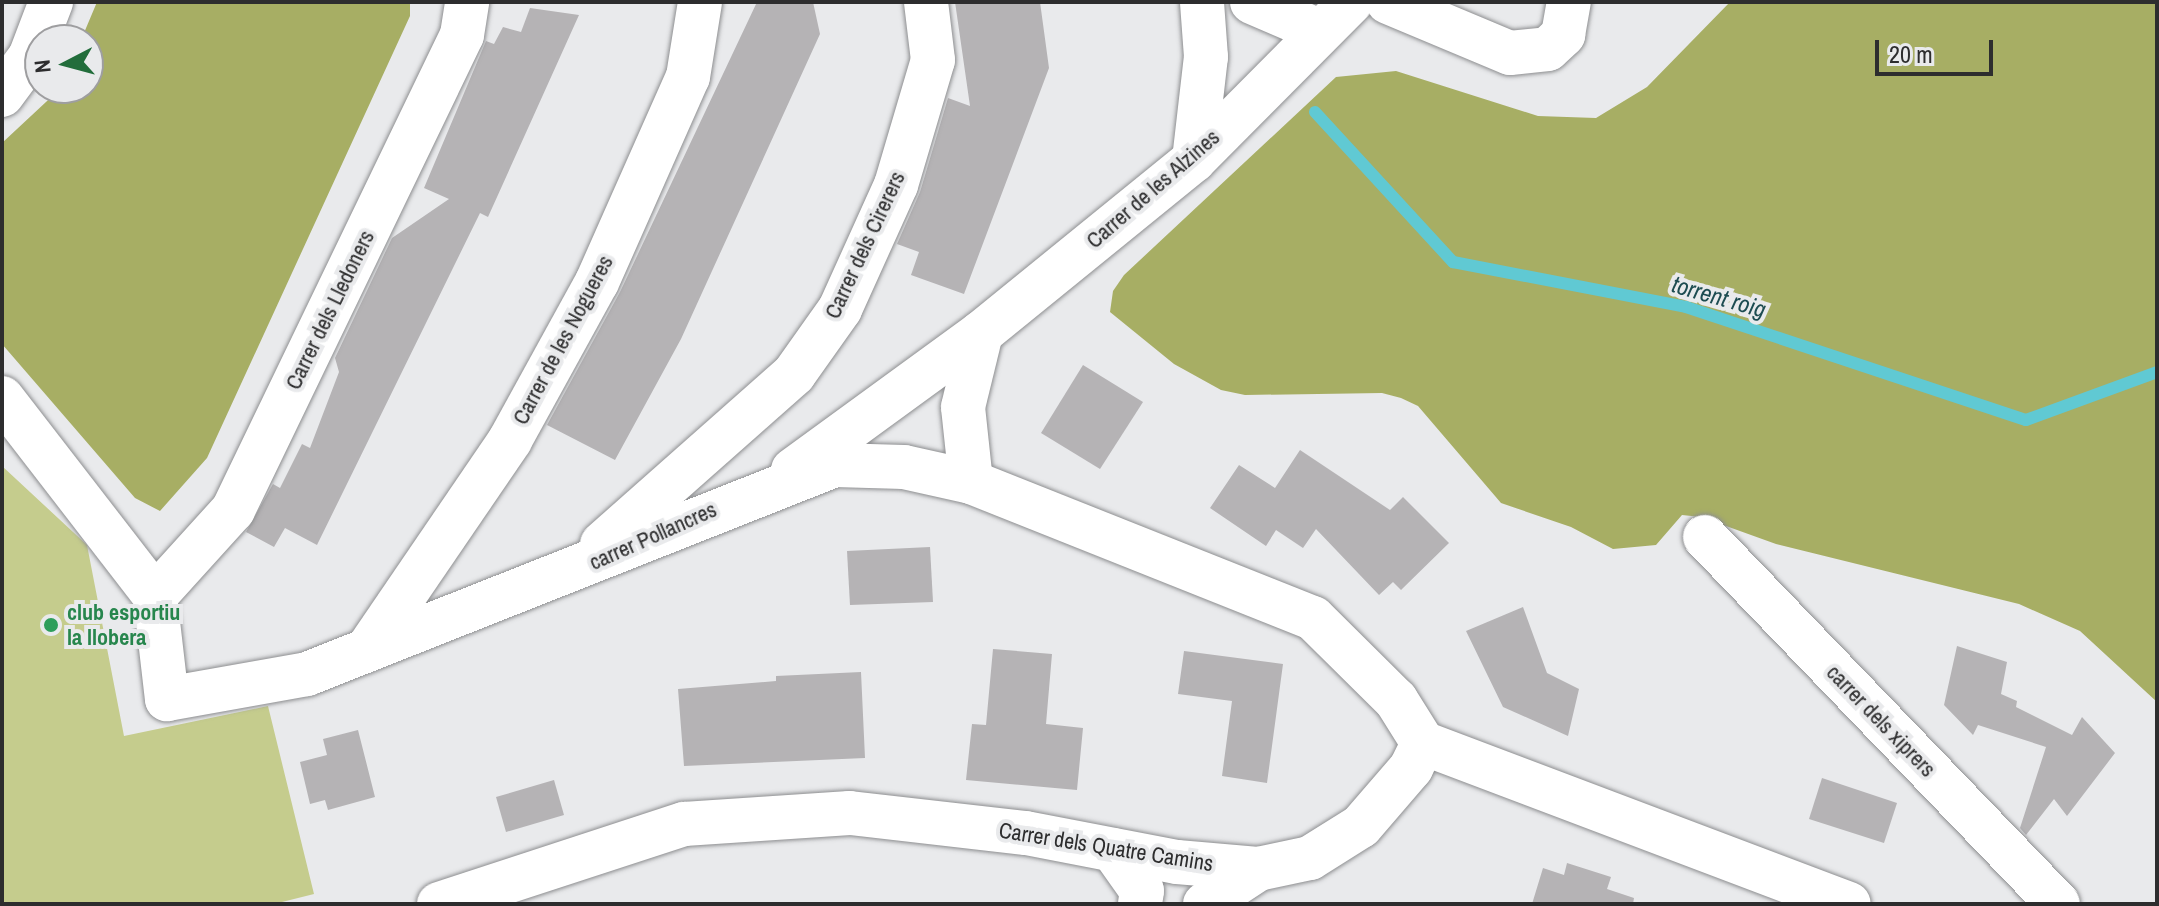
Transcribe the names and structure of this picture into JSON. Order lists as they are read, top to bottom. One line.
{"streets":{"street":["Carrer de les Alzines","Carrer dels Cirerers","Carrer dels Lledoners","Carrer de les Nogueres","carrer Pollancres","carrer dels xiprers","Carrer dels Quatre Camins"]},"crossings":[["Carrer de les Alzines","carrer Pollancres"],["Carrer dels Cirerers","carrer Pollancres"],["Carrer dels Lledoners","carrer Pollancres"],["Carrer de les Nogueres","carrer Pollancres"],["carrer Pollancres","Carrer dels Quatre Camins"]],"water":["torrent roig"],"places":["club esportiu la llobera"],"scale_bar":"20 m","north":"left"}
